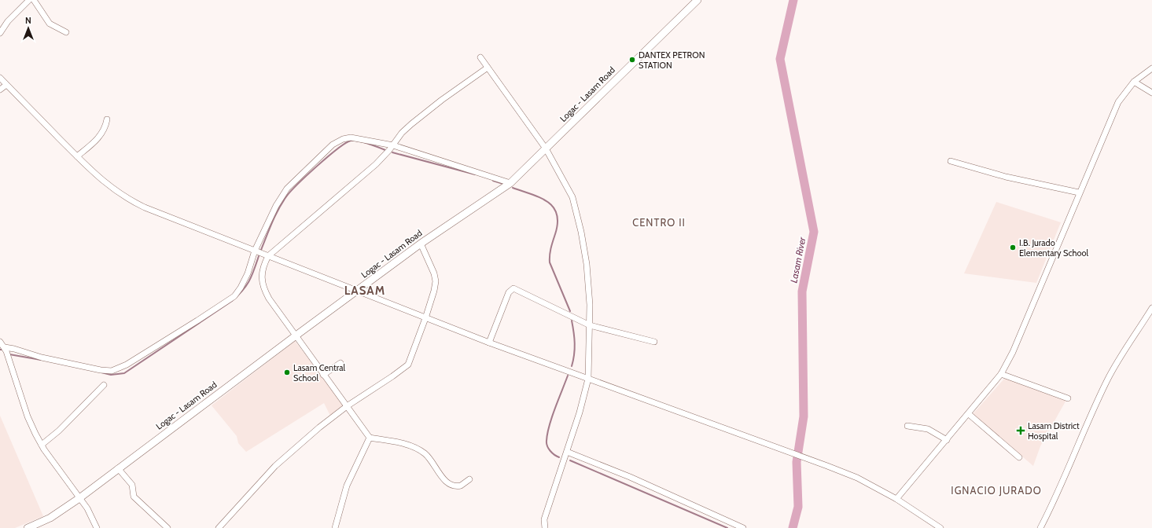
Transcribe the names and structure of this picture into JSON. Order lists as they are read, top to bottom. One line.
{"streets":{"main road":["Logac - Lasam Road"]},"districts":["CENTRO II","LASAM","IGNACIO JURADO"],"water":["Lasam River"],"places":{"other":["DANTEX PETRON STATION","I.B. Jurado Elementary School","Lasam Central School"],"health":["Lasam District Hospital"]},"north":"top"}
